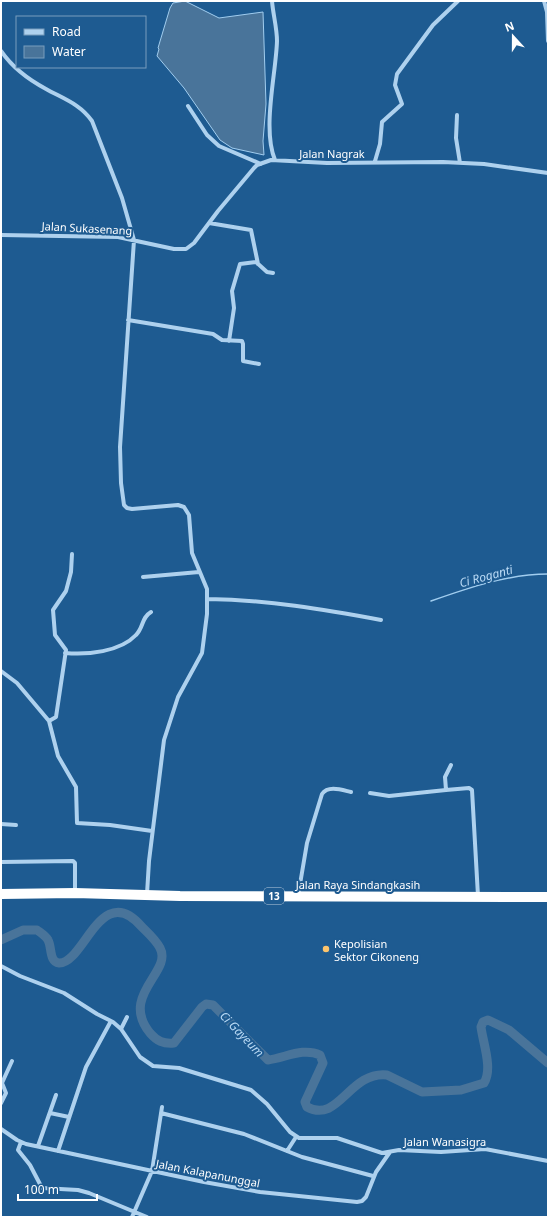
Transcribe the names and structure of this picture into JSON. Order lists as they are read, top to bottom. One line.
{"streets":{"highway":["Jalan Raya Sindangkasih","13"],"street":["Jalan Nagrak","Jalan Sukasenang","Jalan Wanasigra","Jalan Kalapanunggal"]},"crossings":[["Jalan Nagrak","Jalan Sukasenang"],["Jalan Wanasigra","Jalan Kalapanunggal"]],"water":["Ci Roganti","Ci Gayeum"],"places":["Kepolisian Sektor Cikoneng"],"legend":["Road","Water"],"scale_bar":"100 m","north":"top"}
